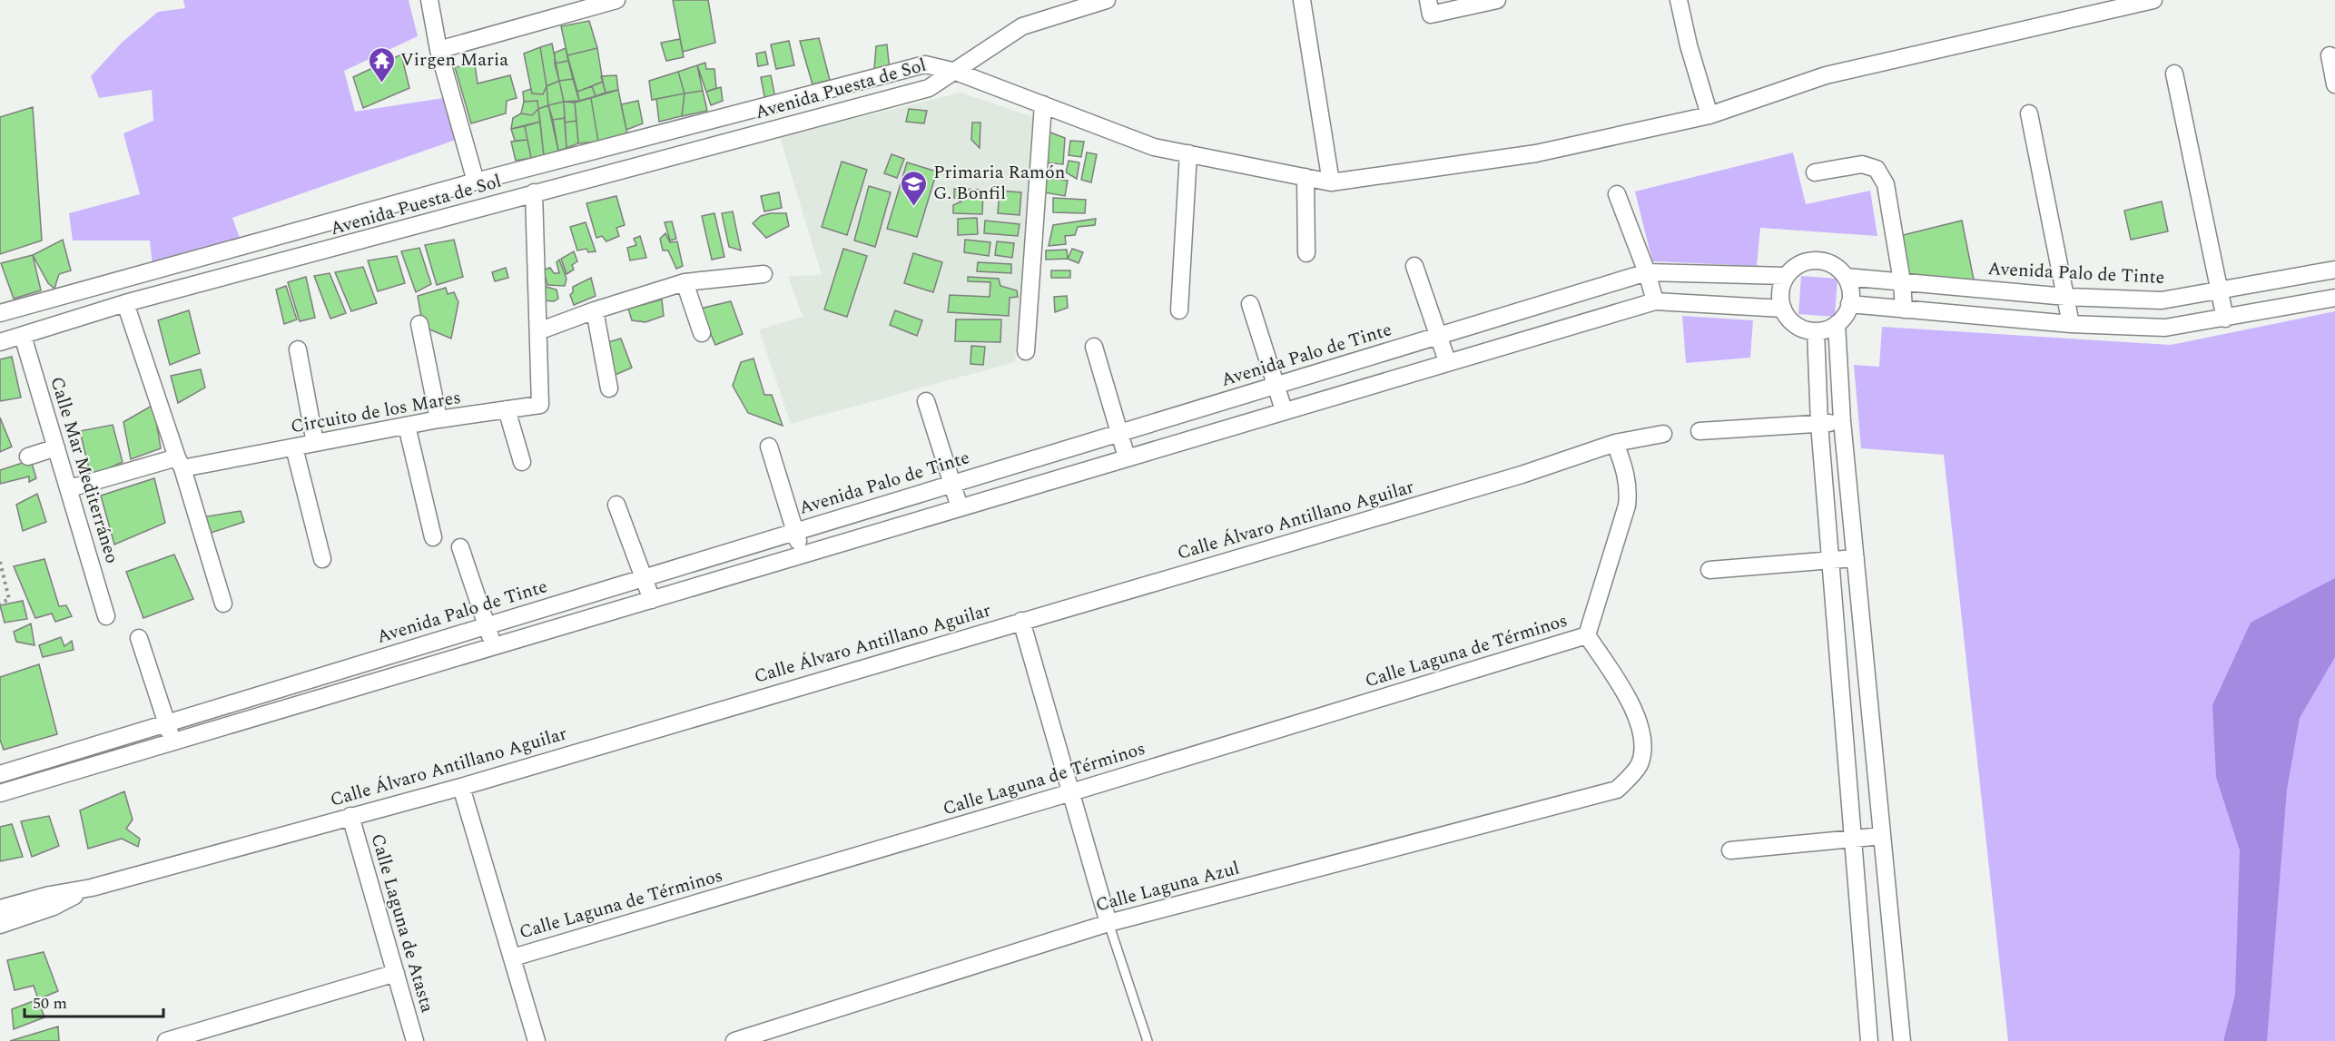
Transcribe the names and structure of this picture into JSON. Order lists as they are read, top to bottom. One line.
{"streets":{"street":["Avenida Puesta de Sol","Avenida Palo de Tinte","Circuito de los Mares","Calle Mar Mediterráneo","Calle Álvaro Antillano Aguilar","Calle Laguna de Términos","Calle Laguna Azul","Calle Laguna de Atasta"]},"crossings":[["Avenida Puesta de Sol","Circuito de los Mares"],["Avenida Puesta de Sol","Calle Mar Mediterráneo"],["Circuito de los Mares","Calle Mar Mediterráneo"],["Calle Álvaro Antillano Aguilar","Calle Laguna de Atasta"],["Calle Laguna de Términos","Calle Laguna Azul"]],"places":{"temple":["Virgen Maria"],"school or university":["Primaria Ramón G. Bonfil"]},"scale_bar":"50 m"}
